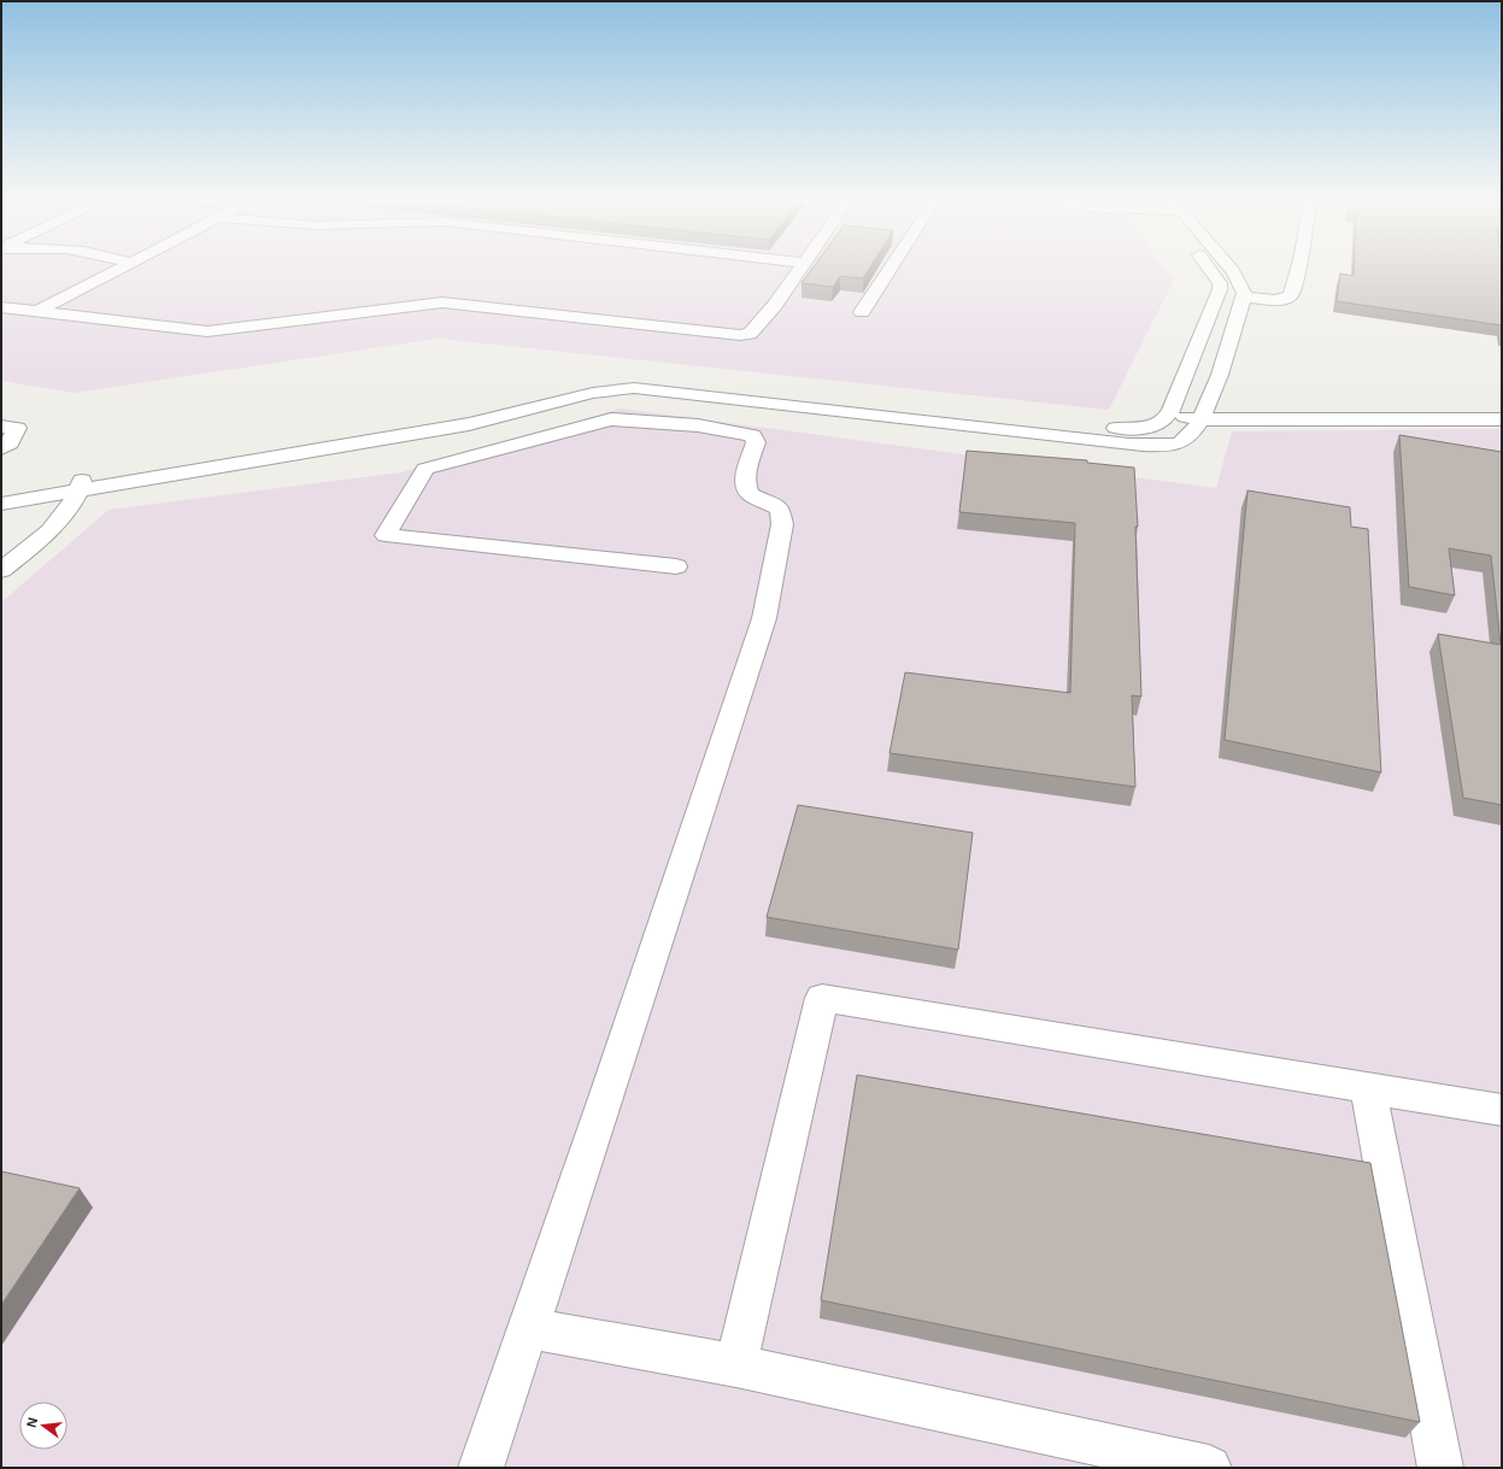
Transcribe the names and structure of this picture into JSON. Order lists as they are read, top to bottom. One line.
{"north":"left"}
